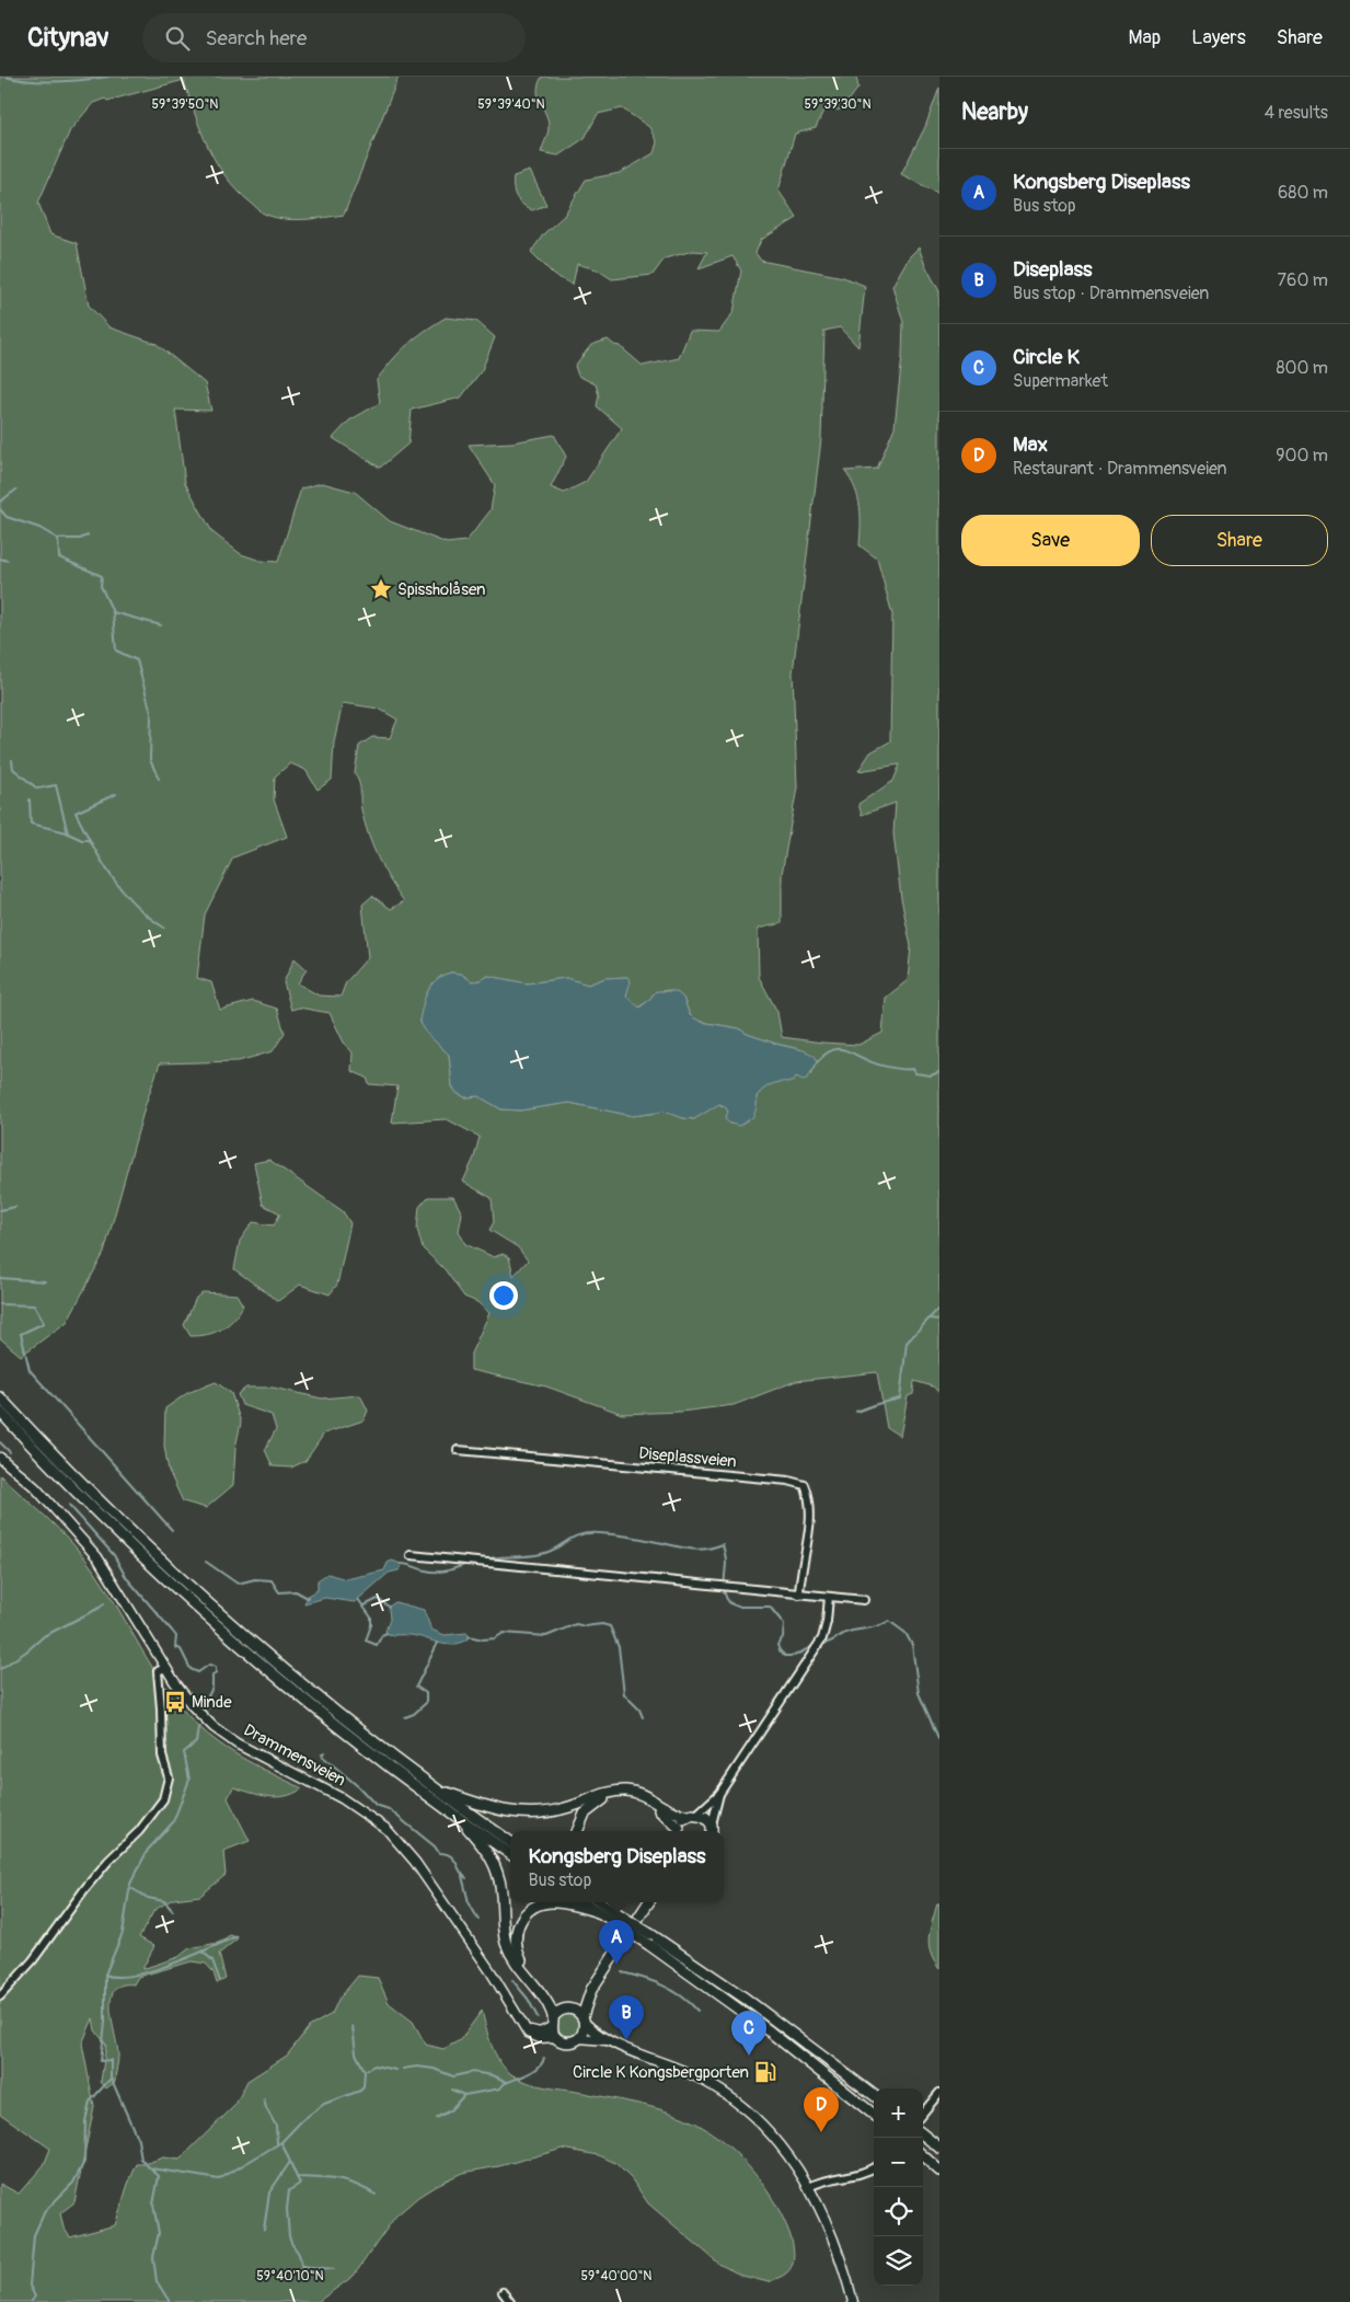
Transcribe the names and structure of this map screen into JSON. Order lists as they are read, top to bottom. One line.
{"streets":{"main road":["Drammensveien"],"street":["Diseplassveien"]},"places":{"place":["Spissholåsen"],"bus stop":["Minde"],"fuel station":["Circle K Kongsbergporten"]},"page":{"header":"Citynav","search":"Search here","nav":["Map","Layers","Share"],"heading":["Nearby","4 results"],"list":[{"mark":"A","name":"Kongsberg Diseplass","note":"Bus stop","value":"680 m"},{"mark":"B","name":"Diseplass","note":"Bus stop · Drammensveien","value":"760 m"},{"mark":"C","name":"Circle K","note":"Supermarket","value":"800 m"},{"mark":"D","name":"Max","note":"Restaurant · Drammensveien","value":"900 m"}],"buttons":["Save","Share"],"popup":["Kongsberg Diseplass","Bus stop"],"pins":["A","B","C","D"],"map_buttons":["+","−"]},"coordinates":["59°39'30\"N","59°39'50\"N","59°39'40\"N","59°40'10\"N","59°40'00\"N"]}
